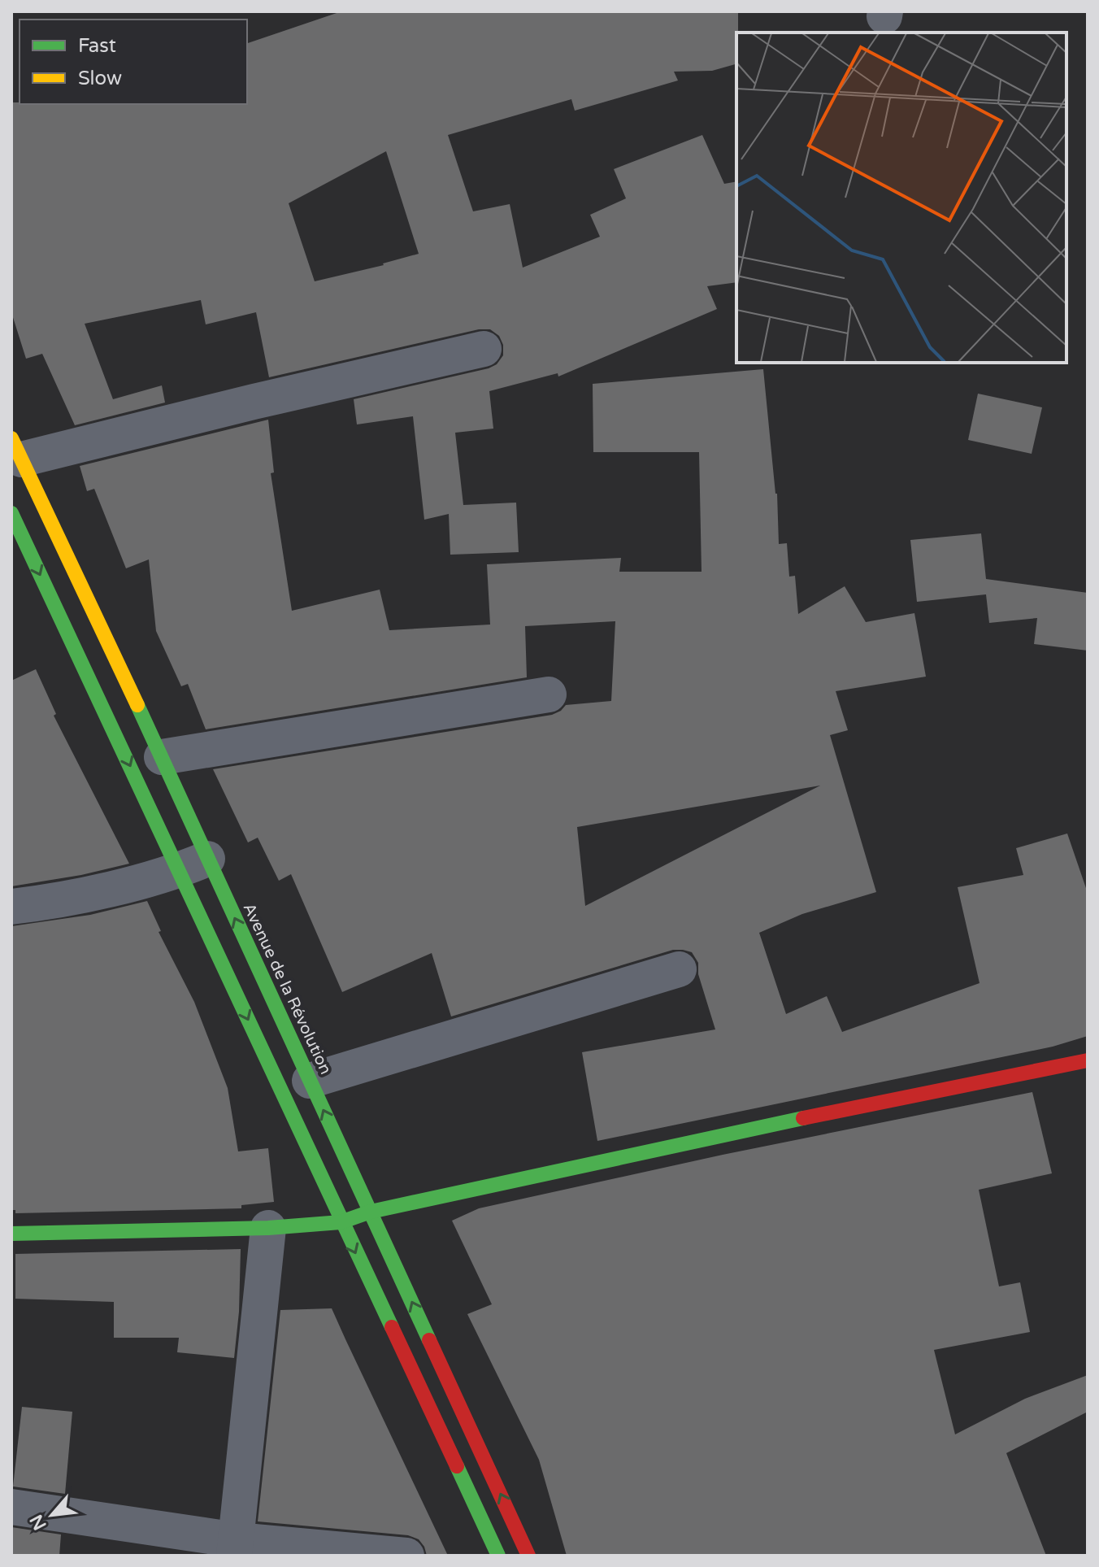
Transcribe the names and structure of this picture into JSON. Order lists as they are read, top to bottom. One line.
{"streets":{"street":["Avenue de la Révolution"]},"legend":["Fast","Slow"],"north":"bottom left"}
